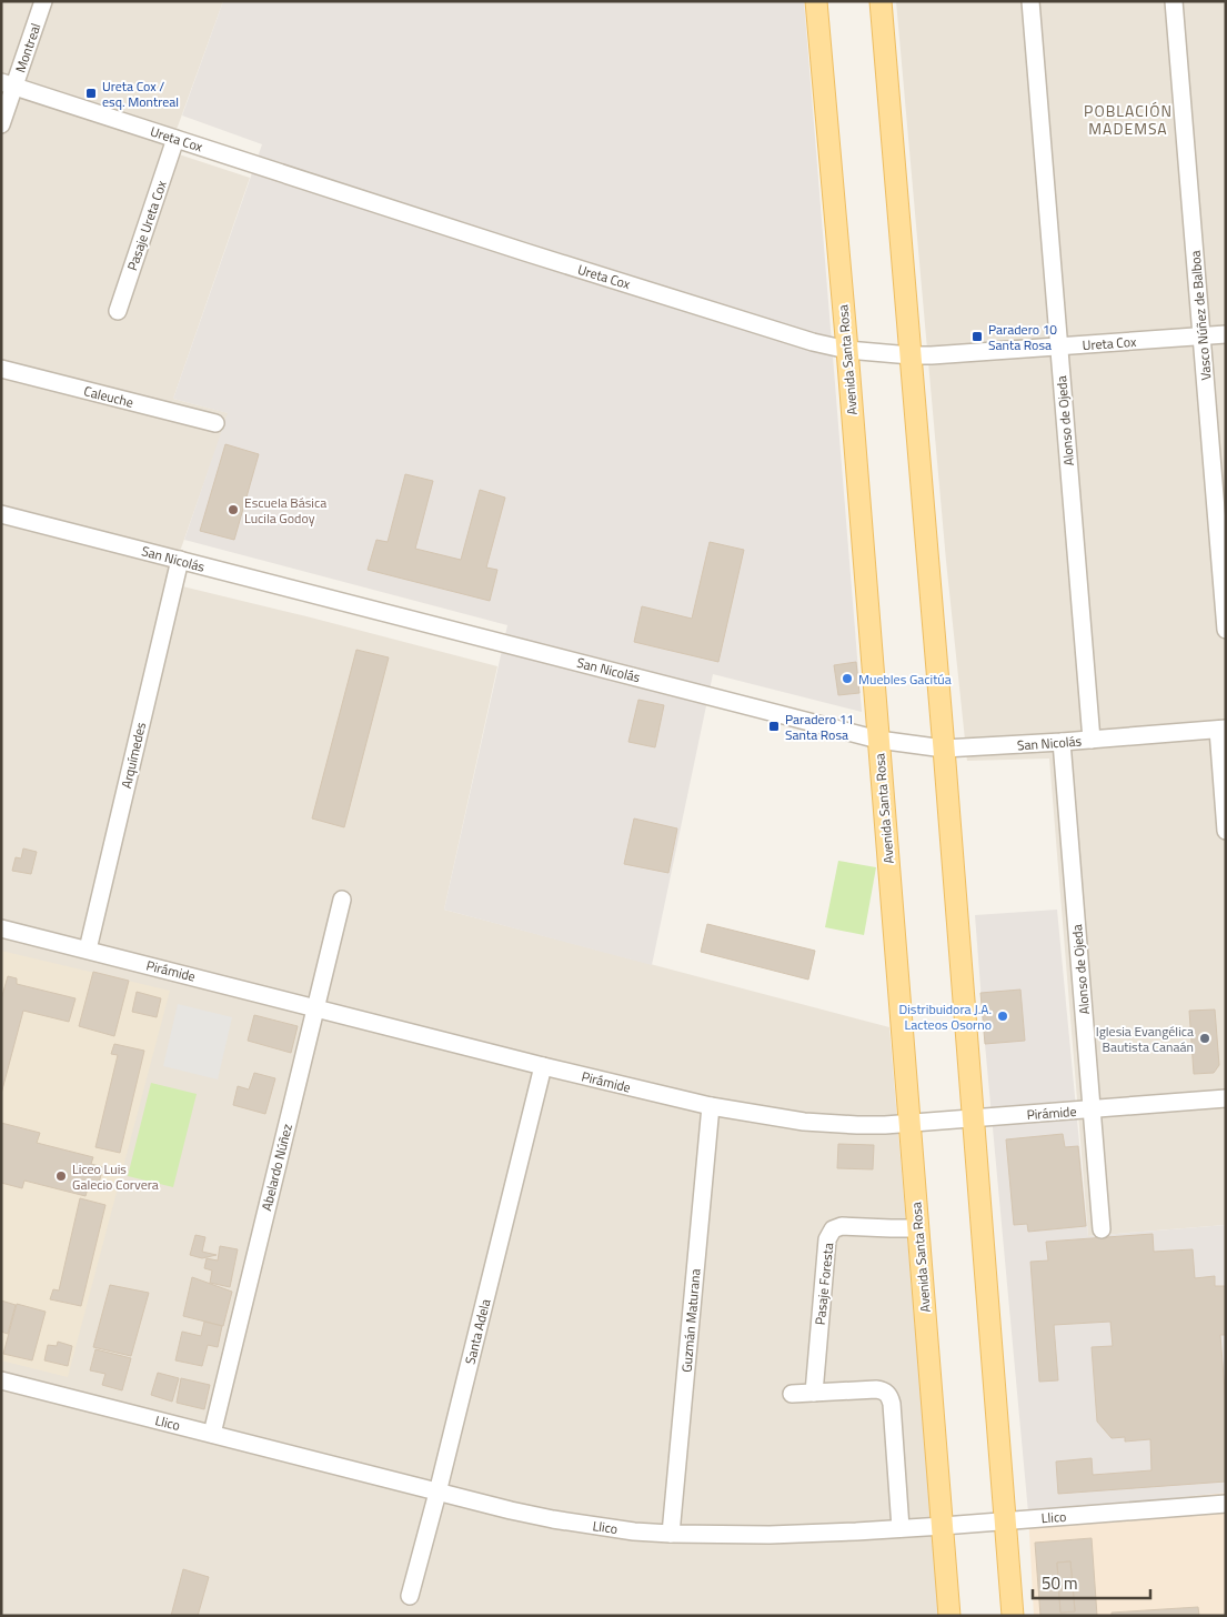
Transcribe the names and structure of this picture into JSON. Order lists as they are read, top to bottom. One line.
{"streets":{"main road":["Avenida Santa Rosa"],"street":["Montreal","Ureta Cox","Pasaje Ureta Cox","Vasco Núñez de Balboa","Caleuche","Alonso de Ojeda","San Nicolás","Arquímedes","Pirámide","Abelardo Núñez","Pasaje Foresta","Guzmán Maturana","Santa Adela","Llico"]},"crossings":[["Montreal","Ureta Cox"],["Ureta Cox","Pasaje Ureta Cox"],["Ureta Cox","Vasco Núñez de Balboa"],["Ureta Cox","Avenida Santa Rosa"],["Ureta Cox","Alonso de Ojeda"],["Avenida Santa Rosa","San Nicolás"],["Avenida Santa Rosa","Pirámide"],["Avenida Santa Rosa","Pasaje Foresta"],["Avenida Santa Rosa","Llico"],["Alonso de Ojeda","San Nicolás"],["Alonso de Ojeda","Pirámide"],["San Nicolás","Arquímedes"],["Arquímedes","Pirámide"],["Pirámide","Abelardo Núñez"],["Pirámide","Guzmán Maturana"],["Pirámide","Santa Adela"],["Abelardo Núñez","Llico"],["Guzmán Maturana","Llico"],["Santa Adela","Llico"]],"districts":["POBLACIÓN MADEMSA"],"places":{"transit":["Ureta Cox / esq. Montreal","Paradero 10 Santa Rosa","Paradero 11 Santa Rosa"],"other":["Escuela Básica Lucila Godoy","Muebles Gacitúa","Distribuidora J.A. Lacteos Osorno","Iglesia Evangélica Bautista Canaán","Liceo Luis Galecio Corvera"]},"scale_bar":"50 m"}
